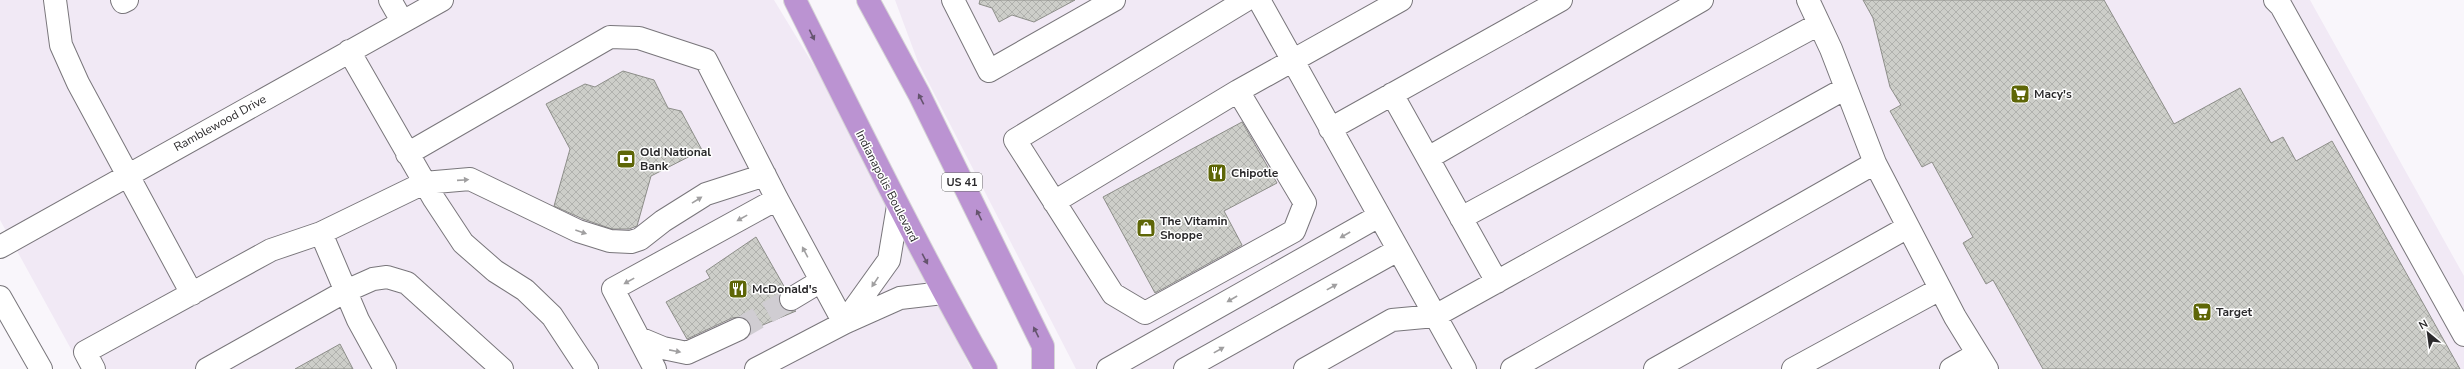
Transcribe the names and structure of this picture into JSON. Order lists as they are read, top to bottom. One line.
{"streets":{"highway":["US 41","Indianapolis Boulevard"],"street":["Ramblewood Drive"]},"places":{"supermarket":["Macy's","Target"],"bank":["Old National Bank"],"restaurant":["Chipotle","McDonald's"],"shop":["The Vitamin Shoppe"]},"north":"top left"}
